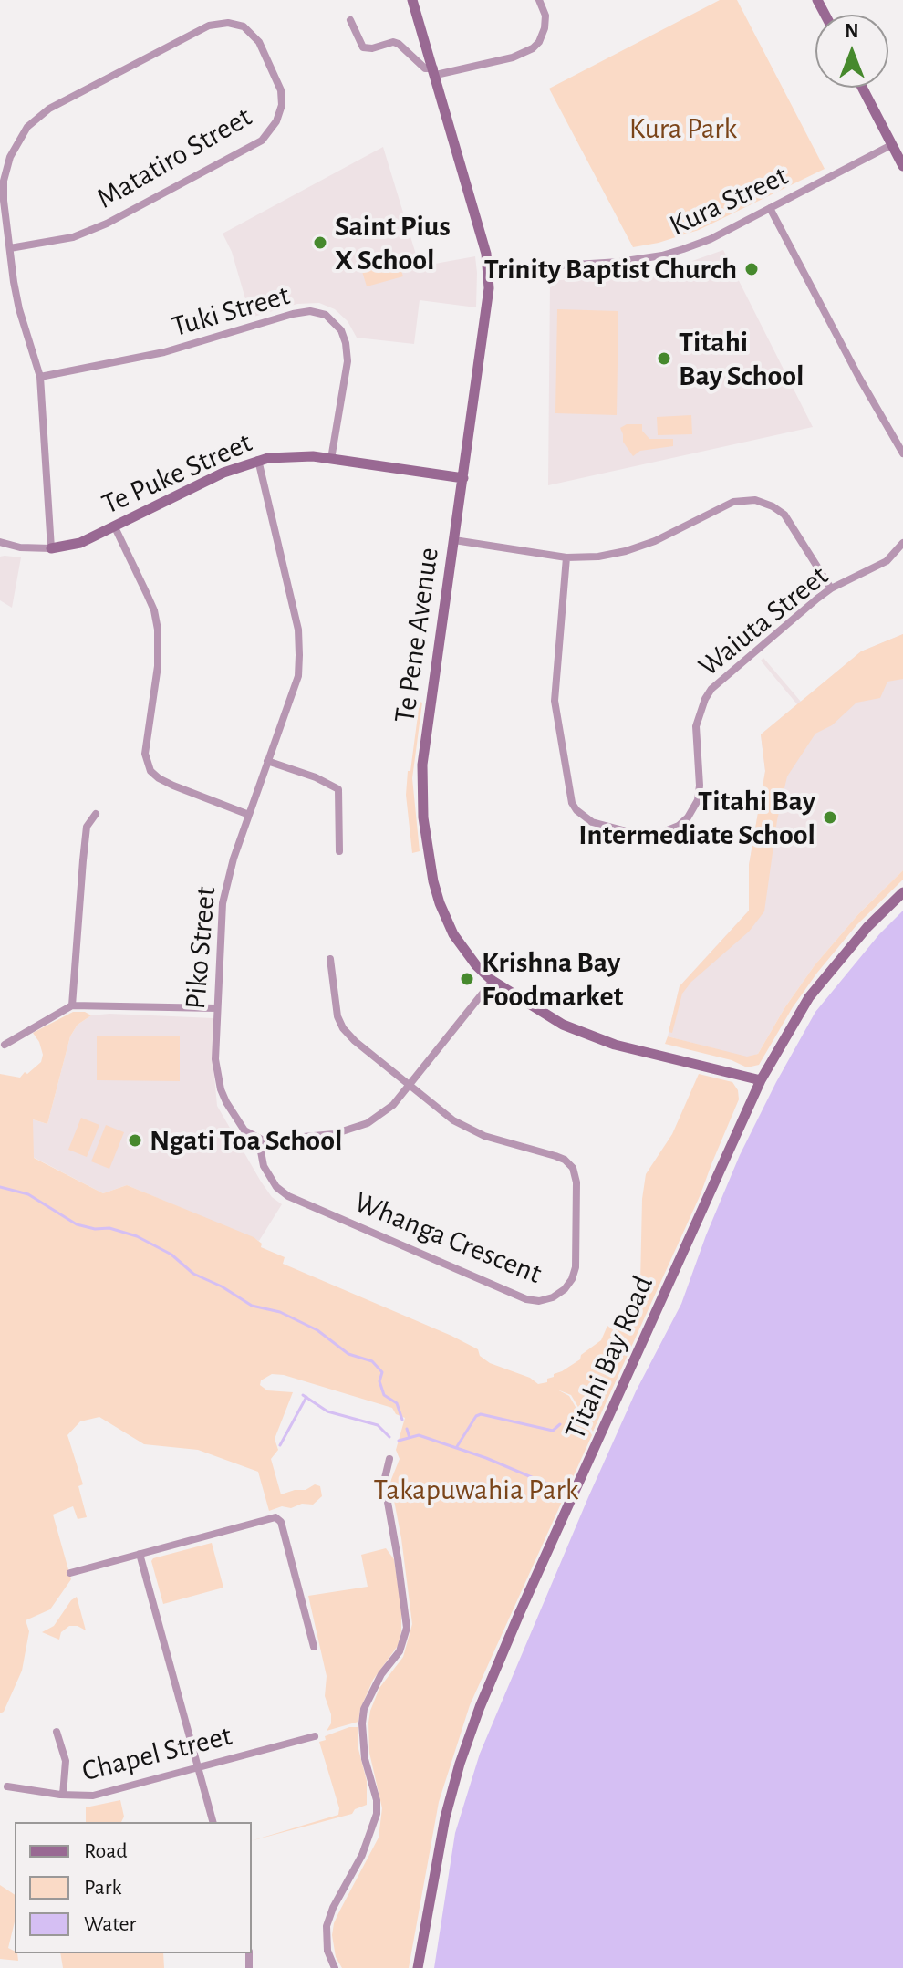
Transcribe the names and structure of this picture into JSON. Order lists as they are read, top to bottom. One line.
{"streets":{"street":["Matatiro Street","Kura Street","Tuki Street","Te Puke Street","Waiuta Street","Te Pene Avenue","Piko Street","Whanga Crescent","Titahi Bay Road","Chapel Street"]},"crossings":[["Matatiro Street","Tuki Street"],["Matatiro Street","Te Puke Street"],["Kura Street","Te Pene Avenue"],["Tuki Street","Te Puke Street"],["Te Puke Street","Te Pene Avenue"],["Te Puke Street","Piko Street"],["Te Pene Avenue","Titahi Bay Road"],["Piko Street","Whanga Crescent"]],"parks":["Kura Park","Takapuwahia Park"],"places":["Saint Pius X School","Trinity Baptist Church","Titahi Bay School","Titahi Bay Intermediate School","Krishna Bay Foodmarket","Ngati Toa School"],"legend":["Road","Park","Water"],"north":"top"}
